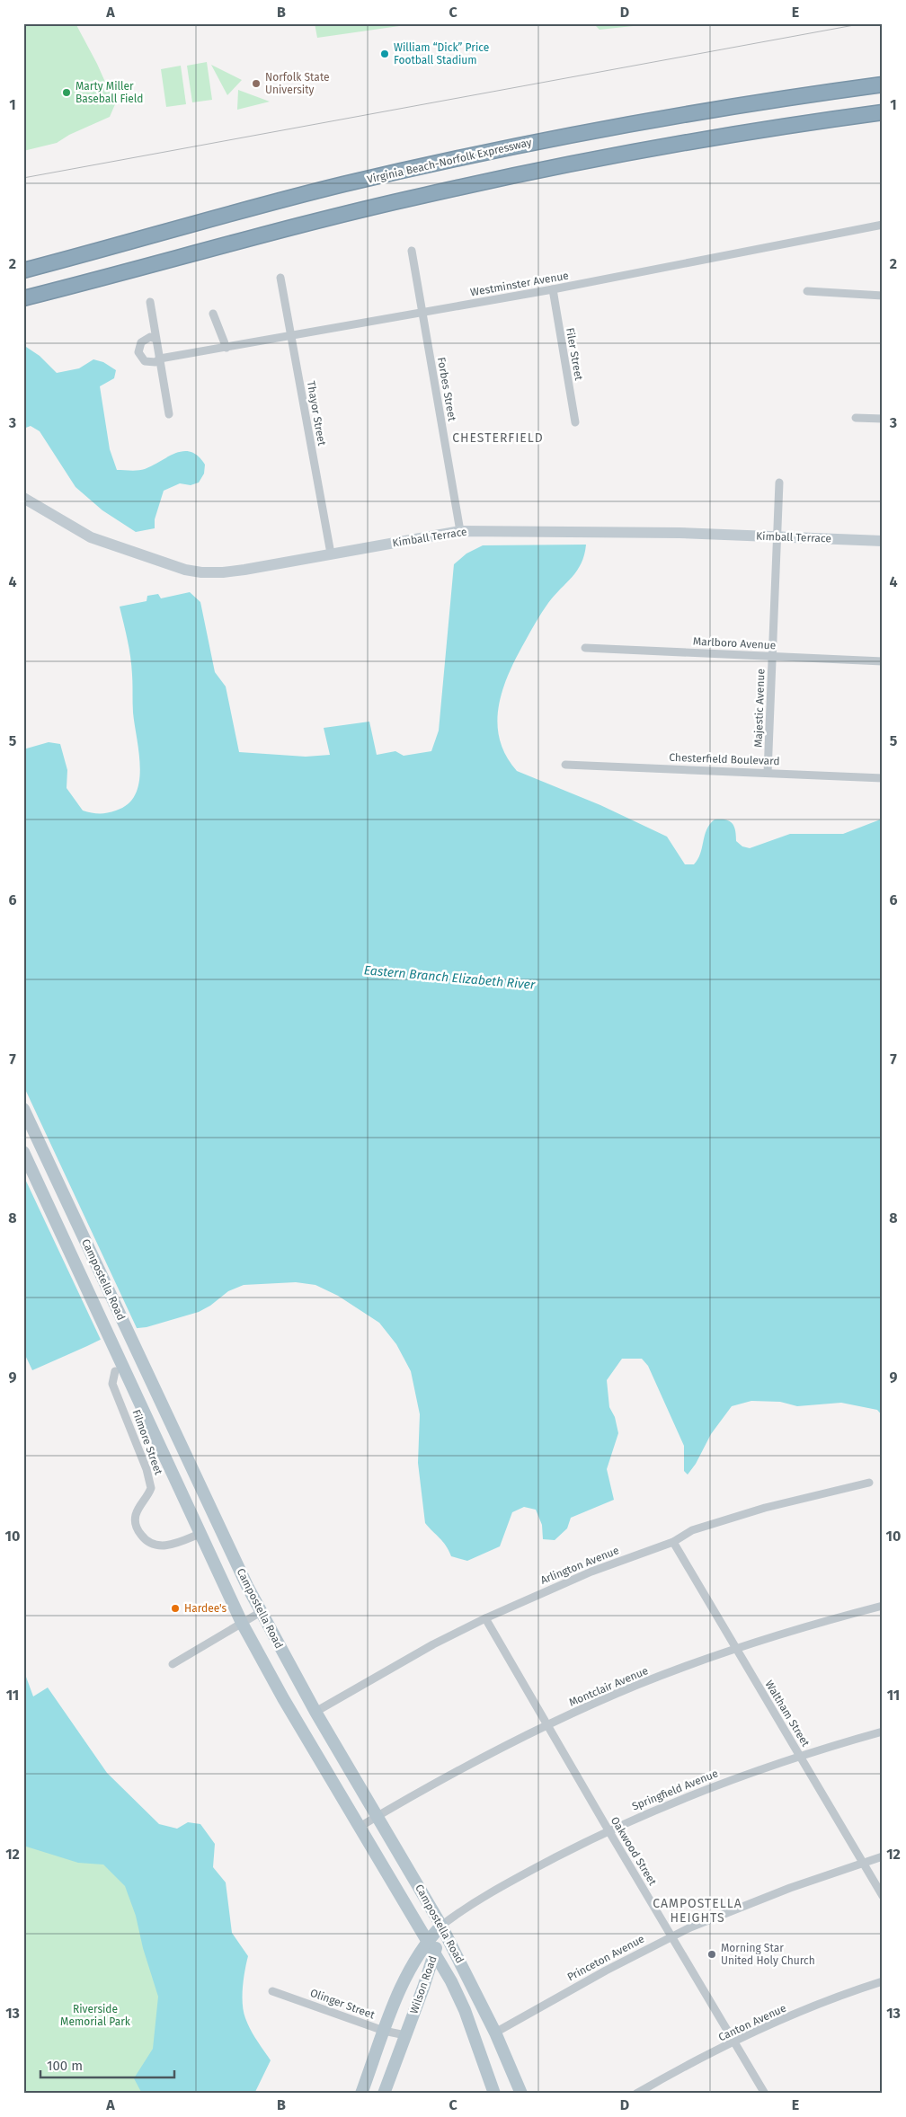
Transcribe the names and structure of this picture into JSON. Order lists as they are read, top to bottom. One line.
{"streets":{"highway":["Virginia Beach-Norfolk Expressway"],"main road":["Campostella Road","Wilson Road"],"street":["Westminster Avenue","Filer Street","Forbes Street","Thayor Street","Kimball Terrace","Marlboro Avenue","Majestic Avenue","Chesterfield Boulevard","Filmore Street","Arlington Avenue","Montclair Avenue","Waltham Street","Springfield Avenue","Oakwood Street","Princeton Avenue","Olinger Street","Canton Avenue"]},"crossings":[["Westminster Avenue","Filer Street"],["Westminster Avenue","Forbes Street"],["Westminster Avenue","Thayor Street"],["Forbes Street","Kimball Terrace"],["Thayor Street","Kimball Terrace"],["Kimball Terrace","Majestic Avenue"],["Marlboro Avenue","Majestic Avenue"],["Majestic Avenue","Chesterfield Boulevard"],["Campostella Road","Filmore Street"],["Campostella Road","Arlington Avenue"],["Campostella Road","Montclair Avenue"],["Campostella Road","Springfield Avenue"],["Campostella Road","Princeton Avenue"],["Campostella Road","Wilson Road"],["Arlington Avenue","Waltham Street"],["Arlington Avenue","Oakwood Street"],["Montclair Avenue","Waltham Street"],["Montclair Avenue","Oakwood Street"],["Waltham Street","Springfield Avenue"],["Waltham Street","Princeton Avenue"],["Springfield Avenue","Oakwood Street"],["Springfield Avenue","Wilson Road"],["Oakwood Street","Princeton Avenue"],["Oakwood Street","Canton Avenue"],["Wilson Road","Olinger Street"]],"districts":["CHESTERFIELD","CAMPOSTELLA HEIGHTS"],"water":["Eastern Branch Elizabeth River"],"parks":["Riverside Memorial Park"],"places":["William “Dick” Price Football Stadium","Norfolk State University","Marty Miller Baseball Field","Hardee's","Morning Star United Holy Church"],"scale_bar":"100 m","grid":{"columns":["A","B","C","D","E"],"rows":["1","2","3","4","5","6","7","8","9","10","11","12","13"]}}
